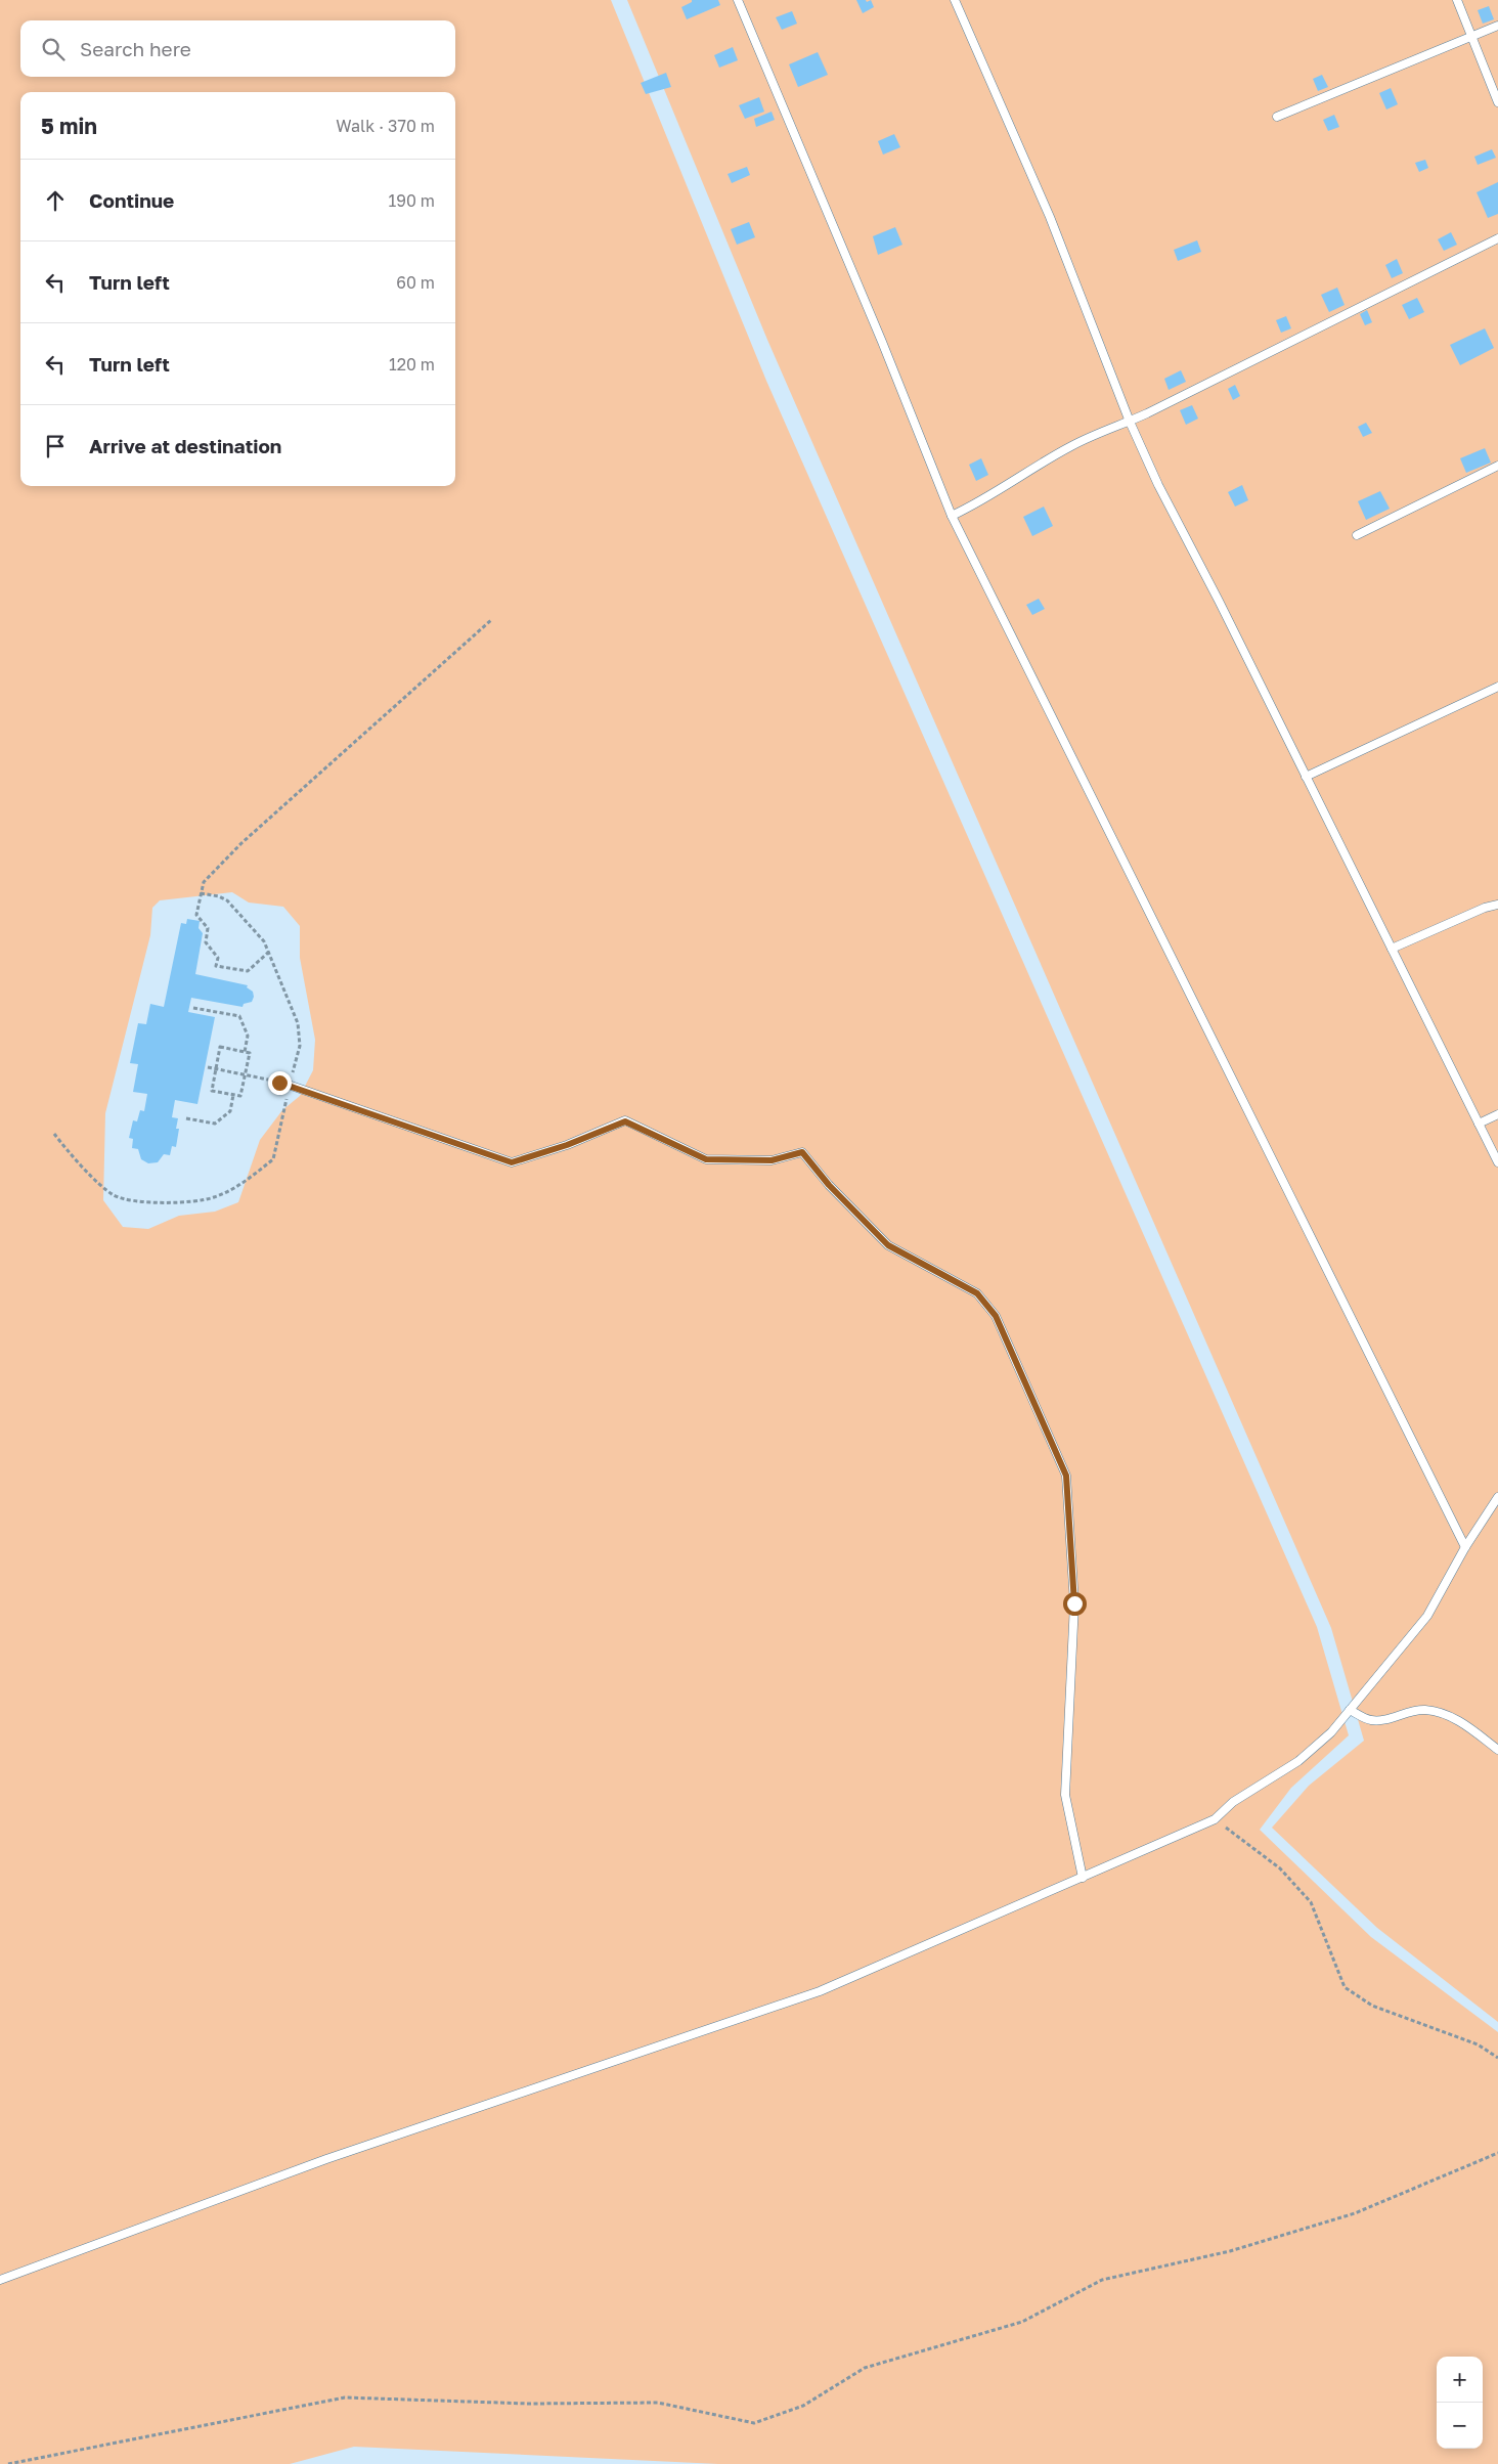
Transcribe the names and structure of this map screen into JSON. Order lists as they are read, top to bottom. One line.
{"page":{"search":"Search here","heading":["5 min","Walk · 370 m"],"list":[["Continue","190 m"],["Turn left","60 m"],["Turn left","120 m"],"Arrive at destination"],"map_buttons":["+","−"]}}
